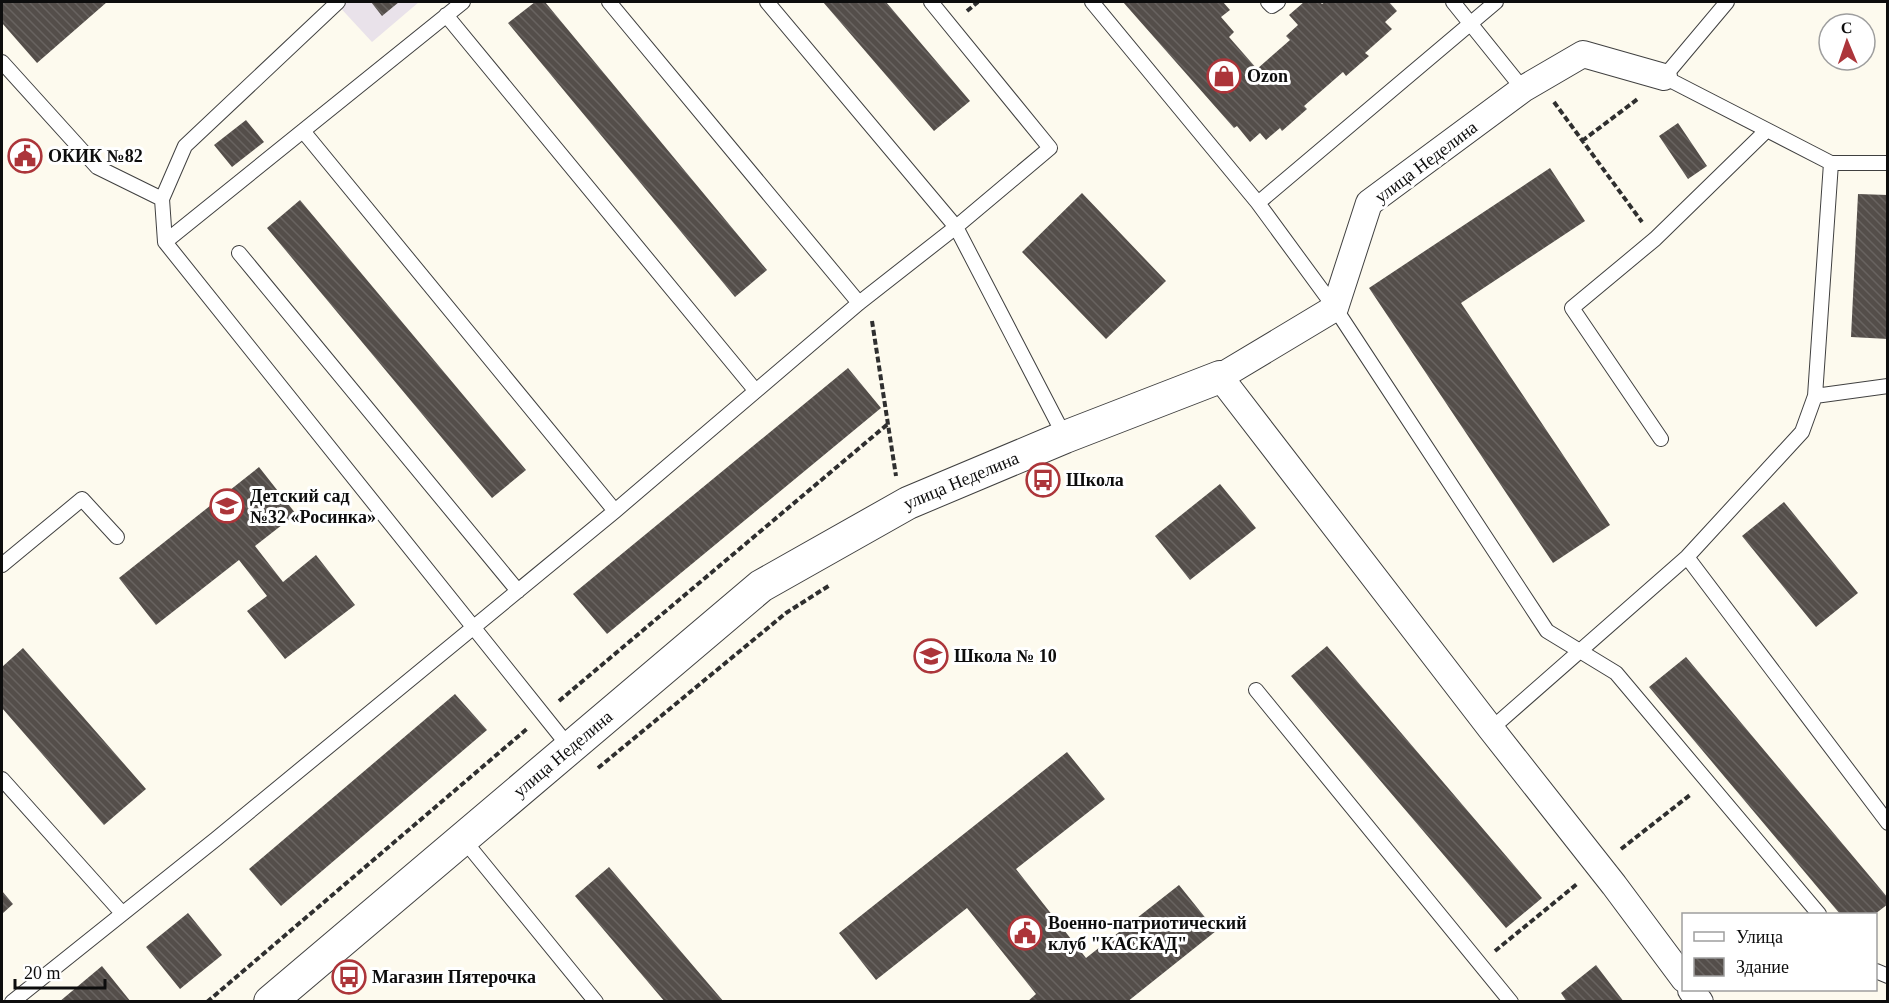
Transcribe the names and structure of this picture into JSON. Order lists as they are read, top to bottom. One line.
{"streets":{"street":["улица Неделина"]},"places":{"shop":["Ozon"],"public building":["ОКИК №82","Военно-патриотический клуб \"КАСКАД\""],"bus stop":["Школа","Магазин Пятерочка"],"school or university":["Детский сад №32 «Росинка»","Школа № 10"]},"legend":["Улица","Здание"],"scale_bar":"20 m","north":"top"}
